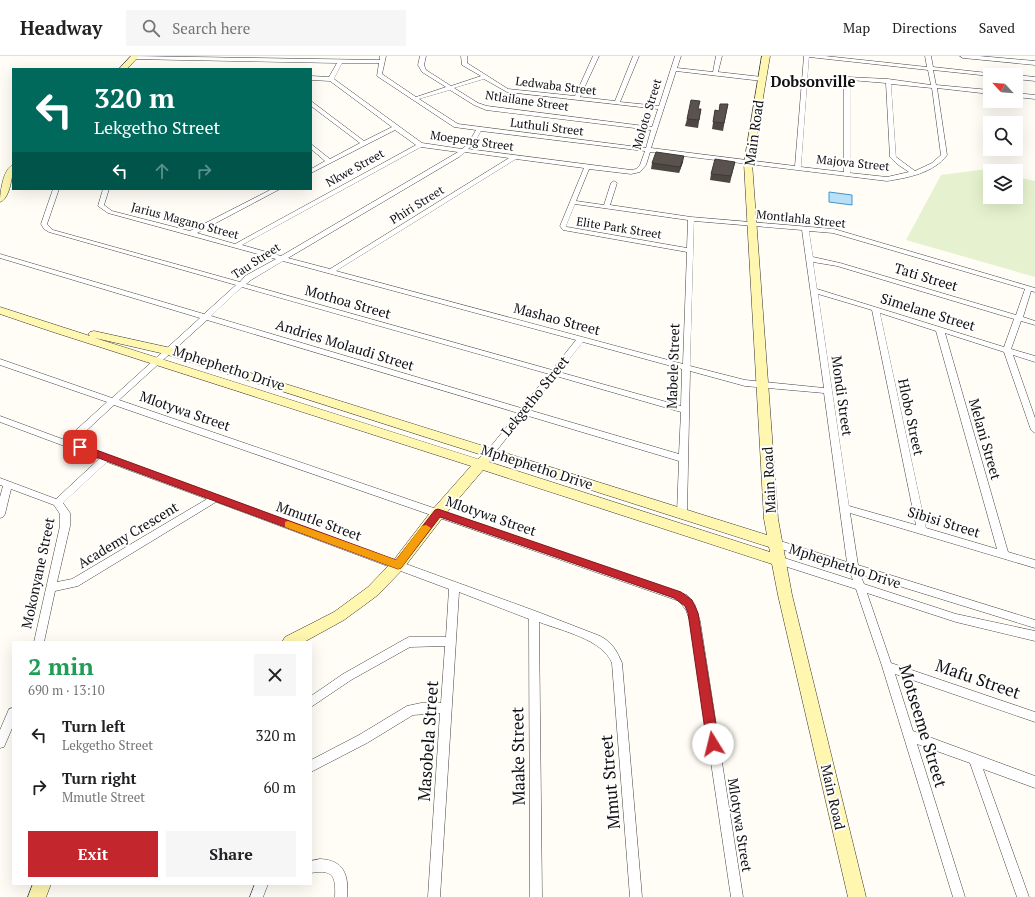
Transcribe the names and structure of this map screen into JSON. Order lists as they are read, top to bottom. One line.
{"streets":{"street":["Ledwaba Street","Ntlailane Street","Moloto Street","Luthuli Street","Main Road","Moepeng Street","Majova Street","Nkwe Street","Phiri Street","Montlahla Street","Jarius Magano Street","Elite Park Street","Tau Street","Tati Street","Mothoa Street","Simelane Street","Mashao Street","Andries Molaudi Street","Mabele Street","Mphephetho Drive","Lekgetho Street","Mondi Street","Mlotywa Street","Hlobo Street","Melani Street","Mmutle Street","Sibisi Street","Academy Crescent","Mokonyane Street","Mafu Street","Motseeme Street","Masobela Street","Maake Street","Mmut Street"]},"crossings":[["Ledwaba Street","Moloto Street"],["Ntlailane Street","Moloto Street"],["Moloto Street","Luthuli Street"],["Moloto Street","Moepeng Street"],["Luthuli Street","Main Road"],["Luthuli Street","Majova Street"],["Luthuli Street","Tau Street"],["Main Road","Majova Street"],["Main Road","Montlahla Street"],["Main Road","Mashao Street"],["Main Road","Mphephetho Drive"],["Moepeng Street","Nkwe Street"],["Moepeng Street","Phiri Street"],["Moepeng Street","Elite Park Street"],["Moepeng Street","Tau Street"],["Nkwe Street","Jarius Magano Street"],["Phiri Street","Mashao Street"],["Montlahla Street","Elite Park Street"],["Montlahla Street","Mabele Street"],["Montlahla Street","Mondi Street"],["Jarius Magano Street","Tau Street"],["Jarius Magano Street","Mashao Street"],["Elite Park Street","Mabele Street"],["Tau Street","Mothoa Street"],["Tau Street","Mashao Street"],["Tau Street","Andries Molaudi Street"],["Tau Street","Mphephetho Drive"],["Tau Street","Mlotywa Street"],["Tau Street","Mmutle Street"],["Tati Street","Mondi Street"],["Mothoa Street","Mabele Street"],["Mothoa Street","Lekgetho Street"],["Simelane Street","Mondi Street"],["Simelane Street","Hlobo Street"],["Simelane Street","Melani Street"],["Mashao Street","Mabele Street"],["Mashao Street","Lekgetho Street"],["Mashao Street","Mondi Street"],["Andries Molaudi Street","Mabele Street"],["Andries Molaudi Street","Lekgetho Street"],["Mabele Street","Mphephetho Drive"],["Mphephetho Drive","Lekgetho Street"],["Mphephetho Drive","Mondi Street"],["Mphephetho Drive","Motseeme Street"],["Lekgetho Street","Mlotywa Street"],["Lekgetho Street","Mmutle Street"],["Mondi Street","Sibisi Street"],["Mondi Street","Motseeme Street"],["Hlobo Street","Sibisi Street"],["Melani Street","Sibisi Street"],["Mmutle Street","Academy Crescent"],["Mmutle Street","Masobela Street"],["Mmutle Street","Maake Street"],["Mmutle Street","Mmut Street"],["Academy Crescent","Mokonyane Street"],["Mafu Street","Motseeme Street"]],"districts":["Dobsonville"],"north":"top left","page":{"header":"Headway","search":"Search here","nav":["Map","Directions","Saved"],"turn":["320 m","Lekgetho Street"],"heading":["2 min","690 m · 13:10"],"list":[{"name":"Turn left","note":"Lekgetho Street","value":"320 m"},{"name":"Turn right","note":"Mmutle Street","value":"60 m"}],"buttons":["Exit","Share"]}}
